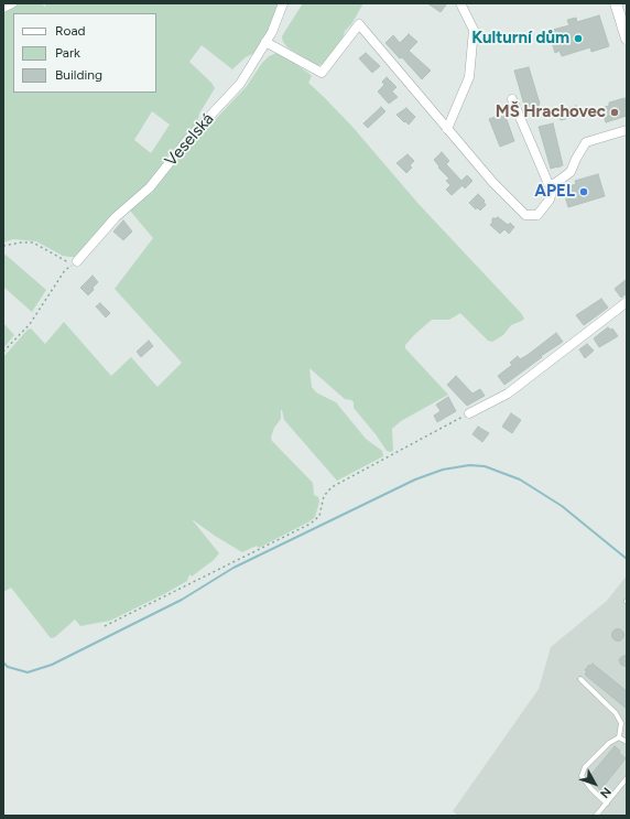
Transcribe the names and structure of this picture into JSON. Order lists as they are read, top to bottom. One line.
{"streets":{"street":["Veselská"]},"places":["Kulturní dům","MŠ Hrachovec","APEL"],"legend":["Road","Park","Building"],"north":"bottom right"}
